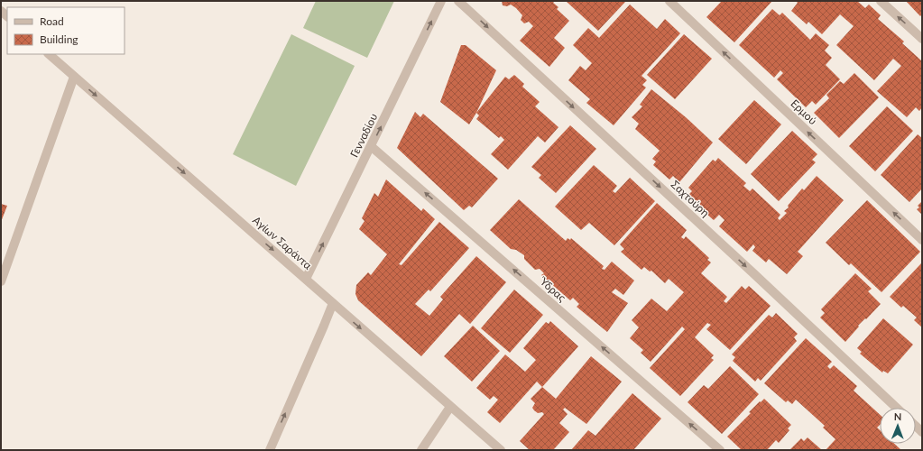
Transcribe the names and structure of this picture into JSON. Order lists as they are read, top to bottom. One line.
{"streets":{"street":["Ερμού","Γενναδίου","Σαχτούρη","Αγίων Σαράντα","Ύδρας"]},"crossings":[["Γενναδίου","Αγίων Σαράντα"],["Γενναδίου","Ύδρας"]],"one_way":["Ερμού","Γενναδίου","Σαχτούρη","Αγίων Σαράντα","Ύδρας"],"legend":["Road","Building"],"north":"top"}
